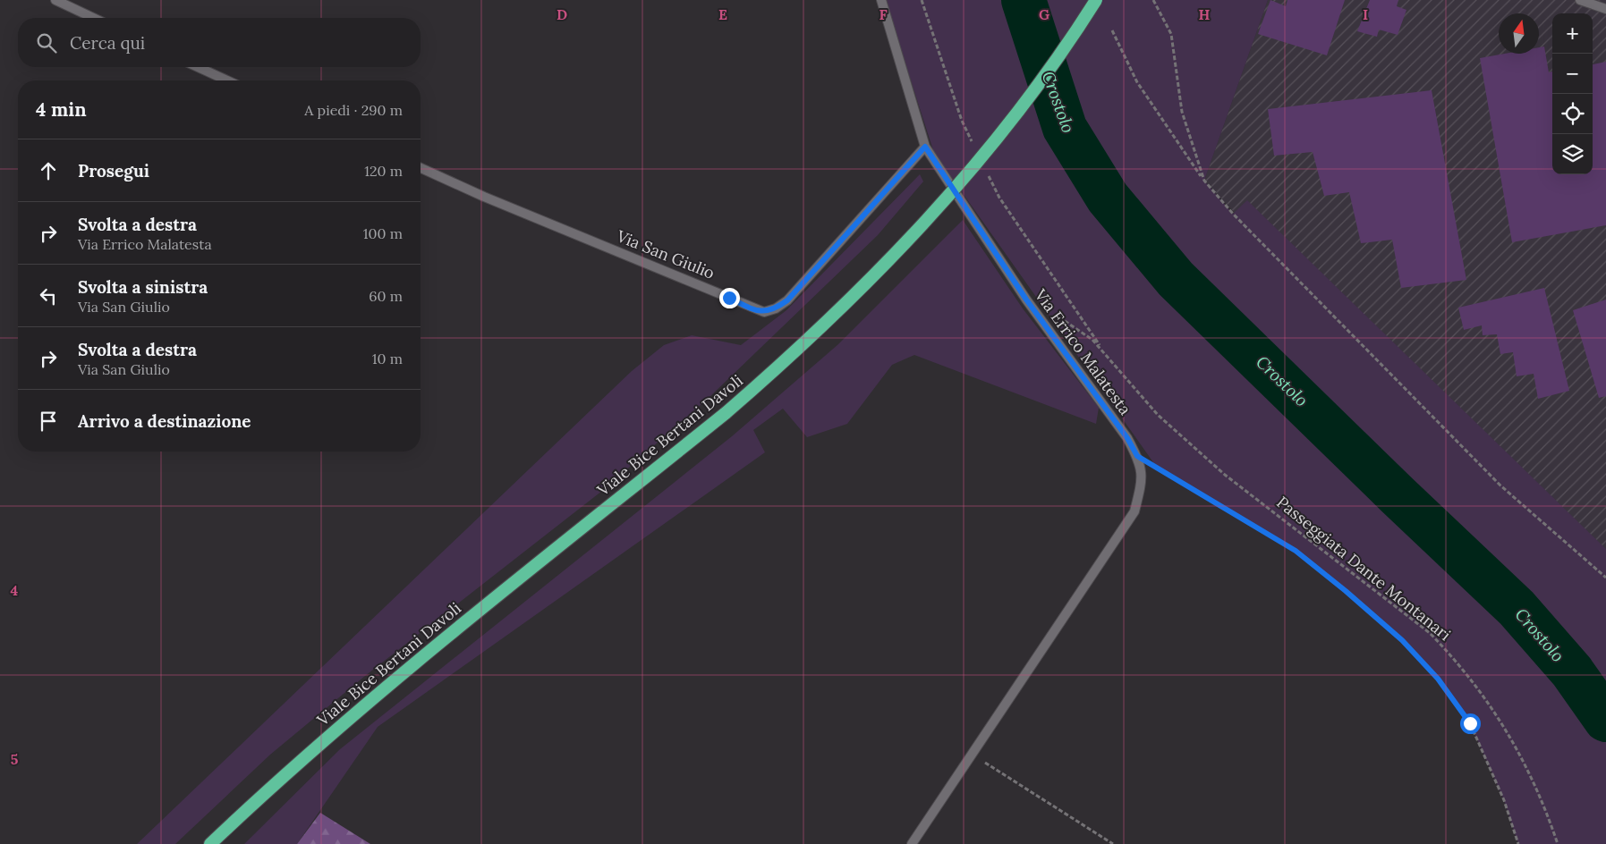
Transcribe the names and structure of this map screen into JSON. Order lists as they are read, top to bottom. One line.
{"streets":{"highway":["Viale Bice Bertani Davoli"],"street":["Via San Giulio","Via Errico Malatesta"],"path":["Passeggiata Dante Montanari"]},"crossings":[["Via San Giulio","Via Errico Malatesta"]],"water":["Crostolo"],"north":"top","page":{"map_buttons":["+","−"],"search":"Cerca qui","heading":["4 min","A piedi · 290 m"],"list":[["Prosegui","120 m"],["Svolta a destra","Via Errico Malatesta","100 m"],["Svolta a sinistra","Via San Giulio","60 m"],["Svolta a destra","Via San Giulio","10 m"],"Arrivo a destinazione"]},"grid":{"columns":["D","E","F","G","H","I"],"rows":["4","5"]}}
